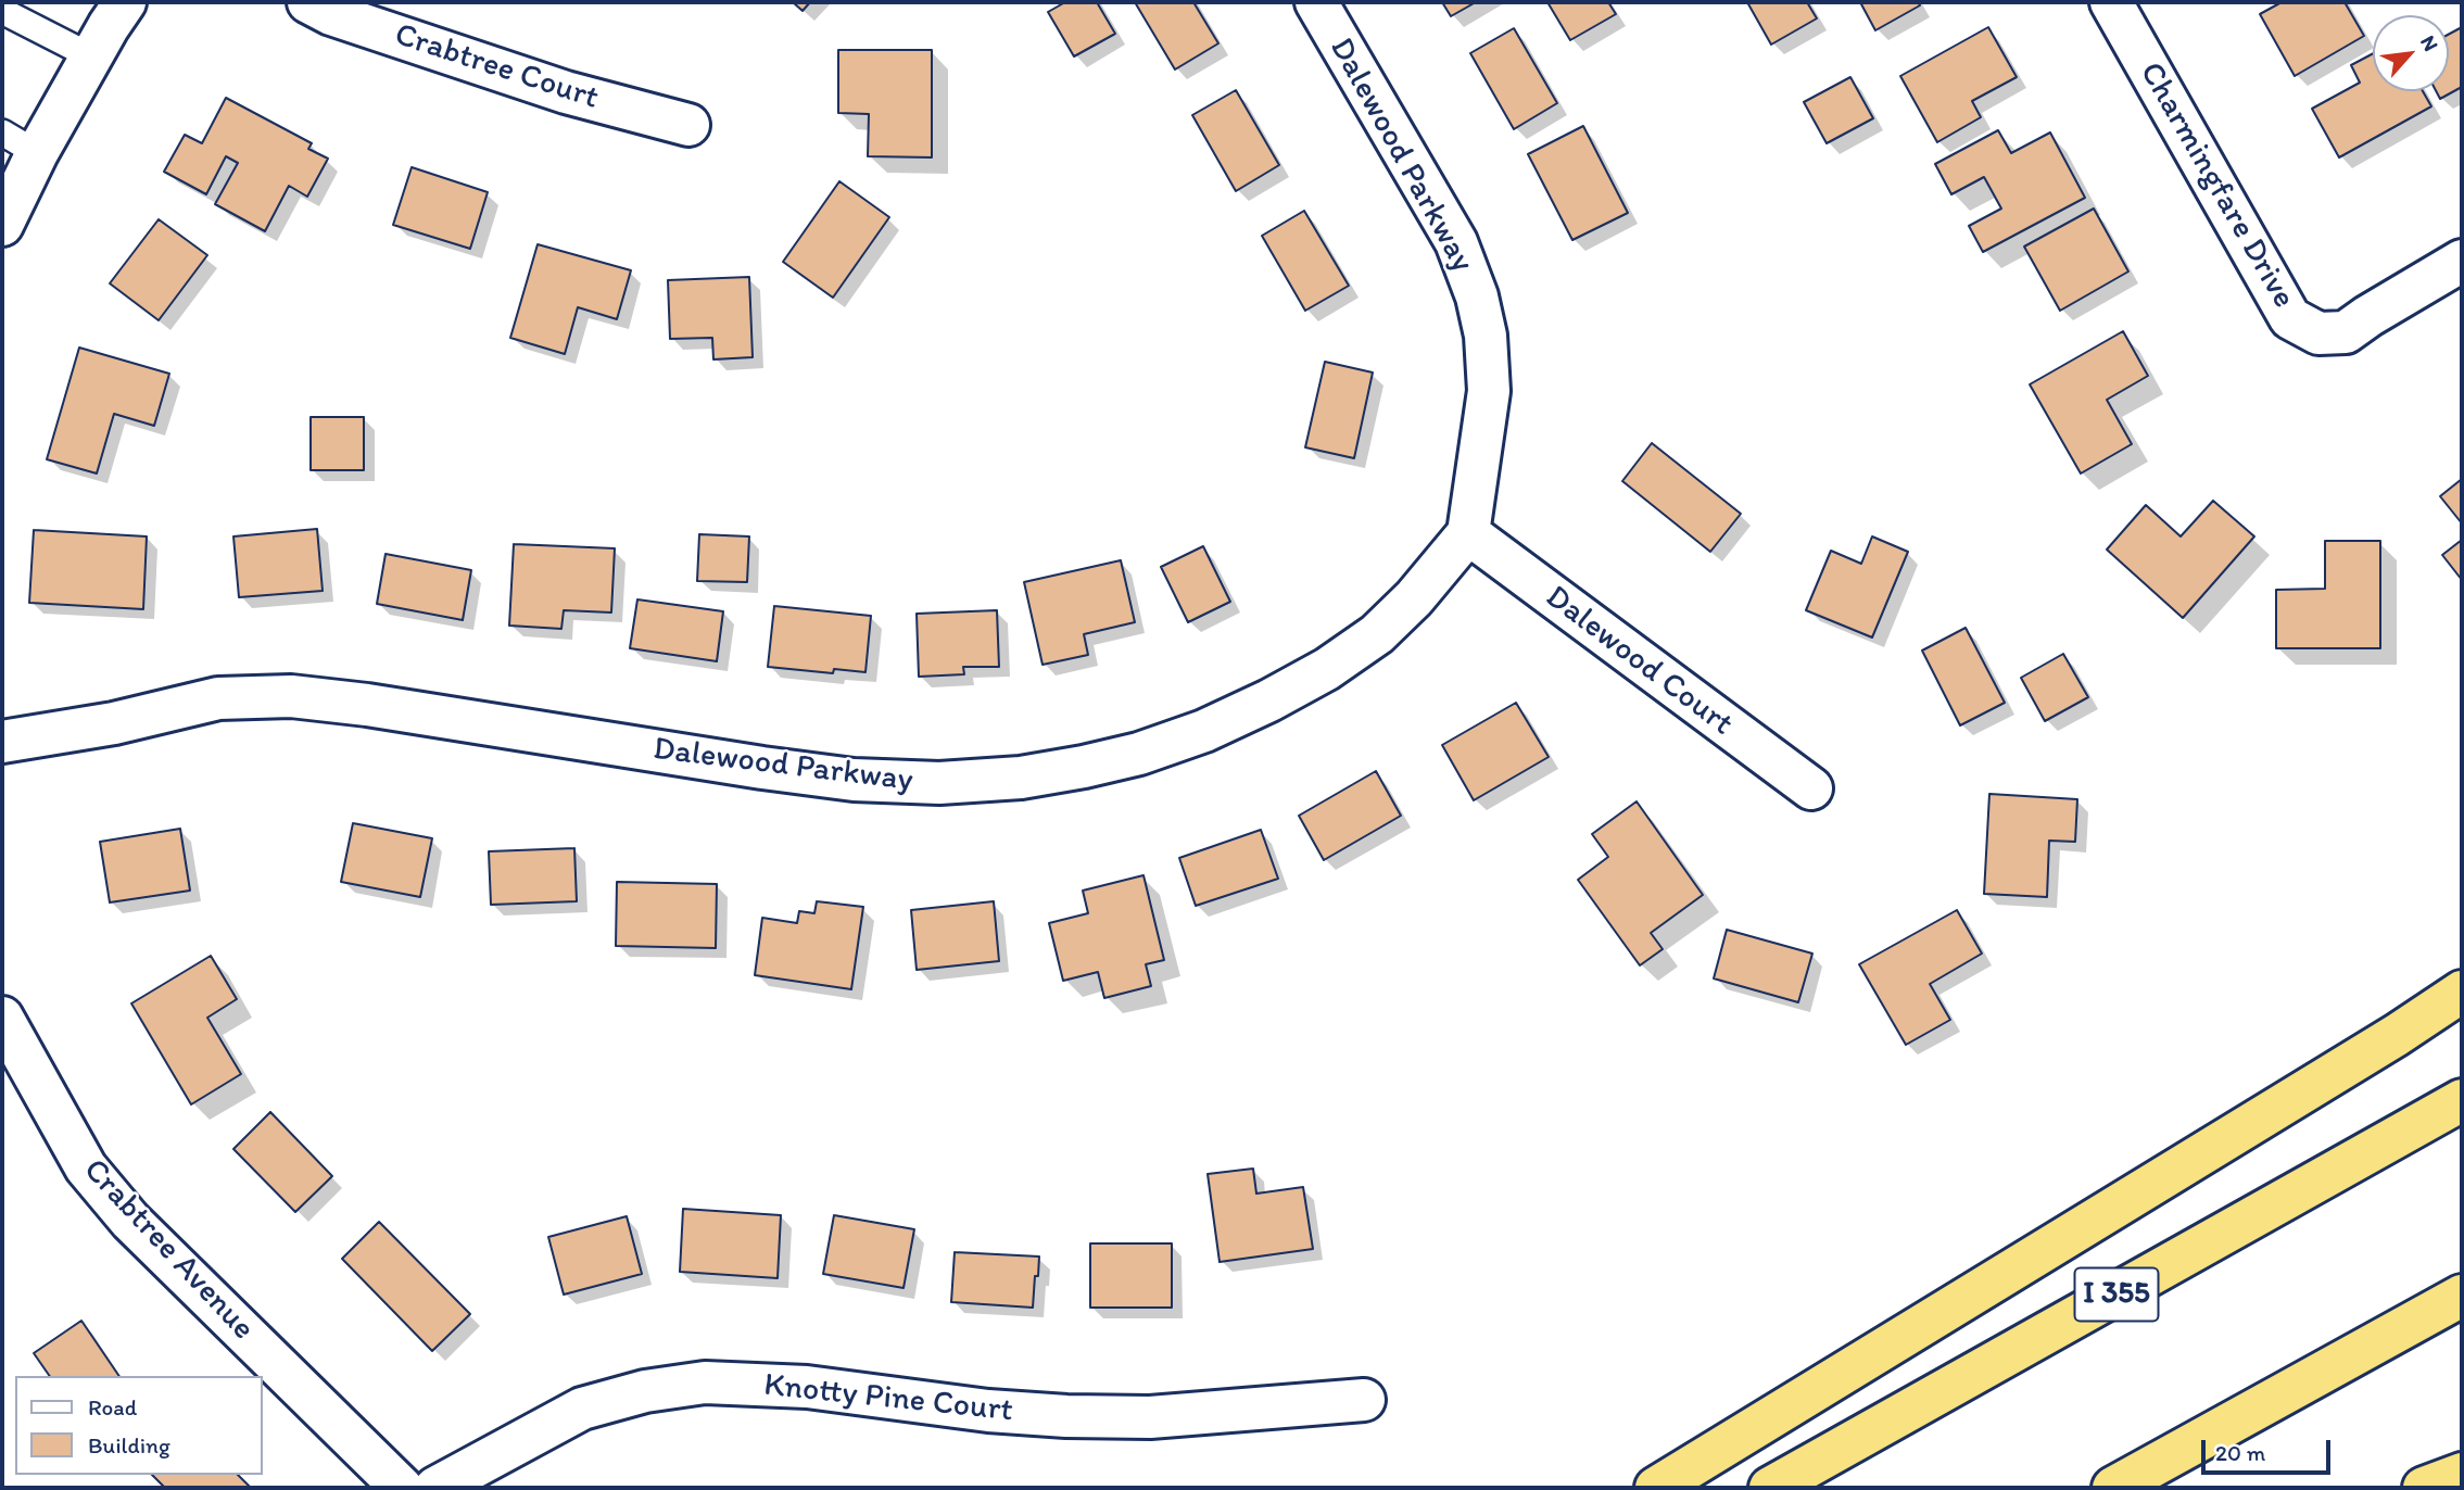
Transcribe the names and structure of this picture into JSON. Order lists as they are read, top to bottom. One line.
{"streets":{"highway":["I 355"],"street":["Crabtree Court","Dalewood Parkway","Charmingfare Drive","Dalewood Court","Crabtree Avenue","Knotty Pine Court"]},"crossings":[["Dalewood Parkway","Dalewood Court"]],"legend":["Road","Building"],"scale_bar":"20 m","north":"top right"}
